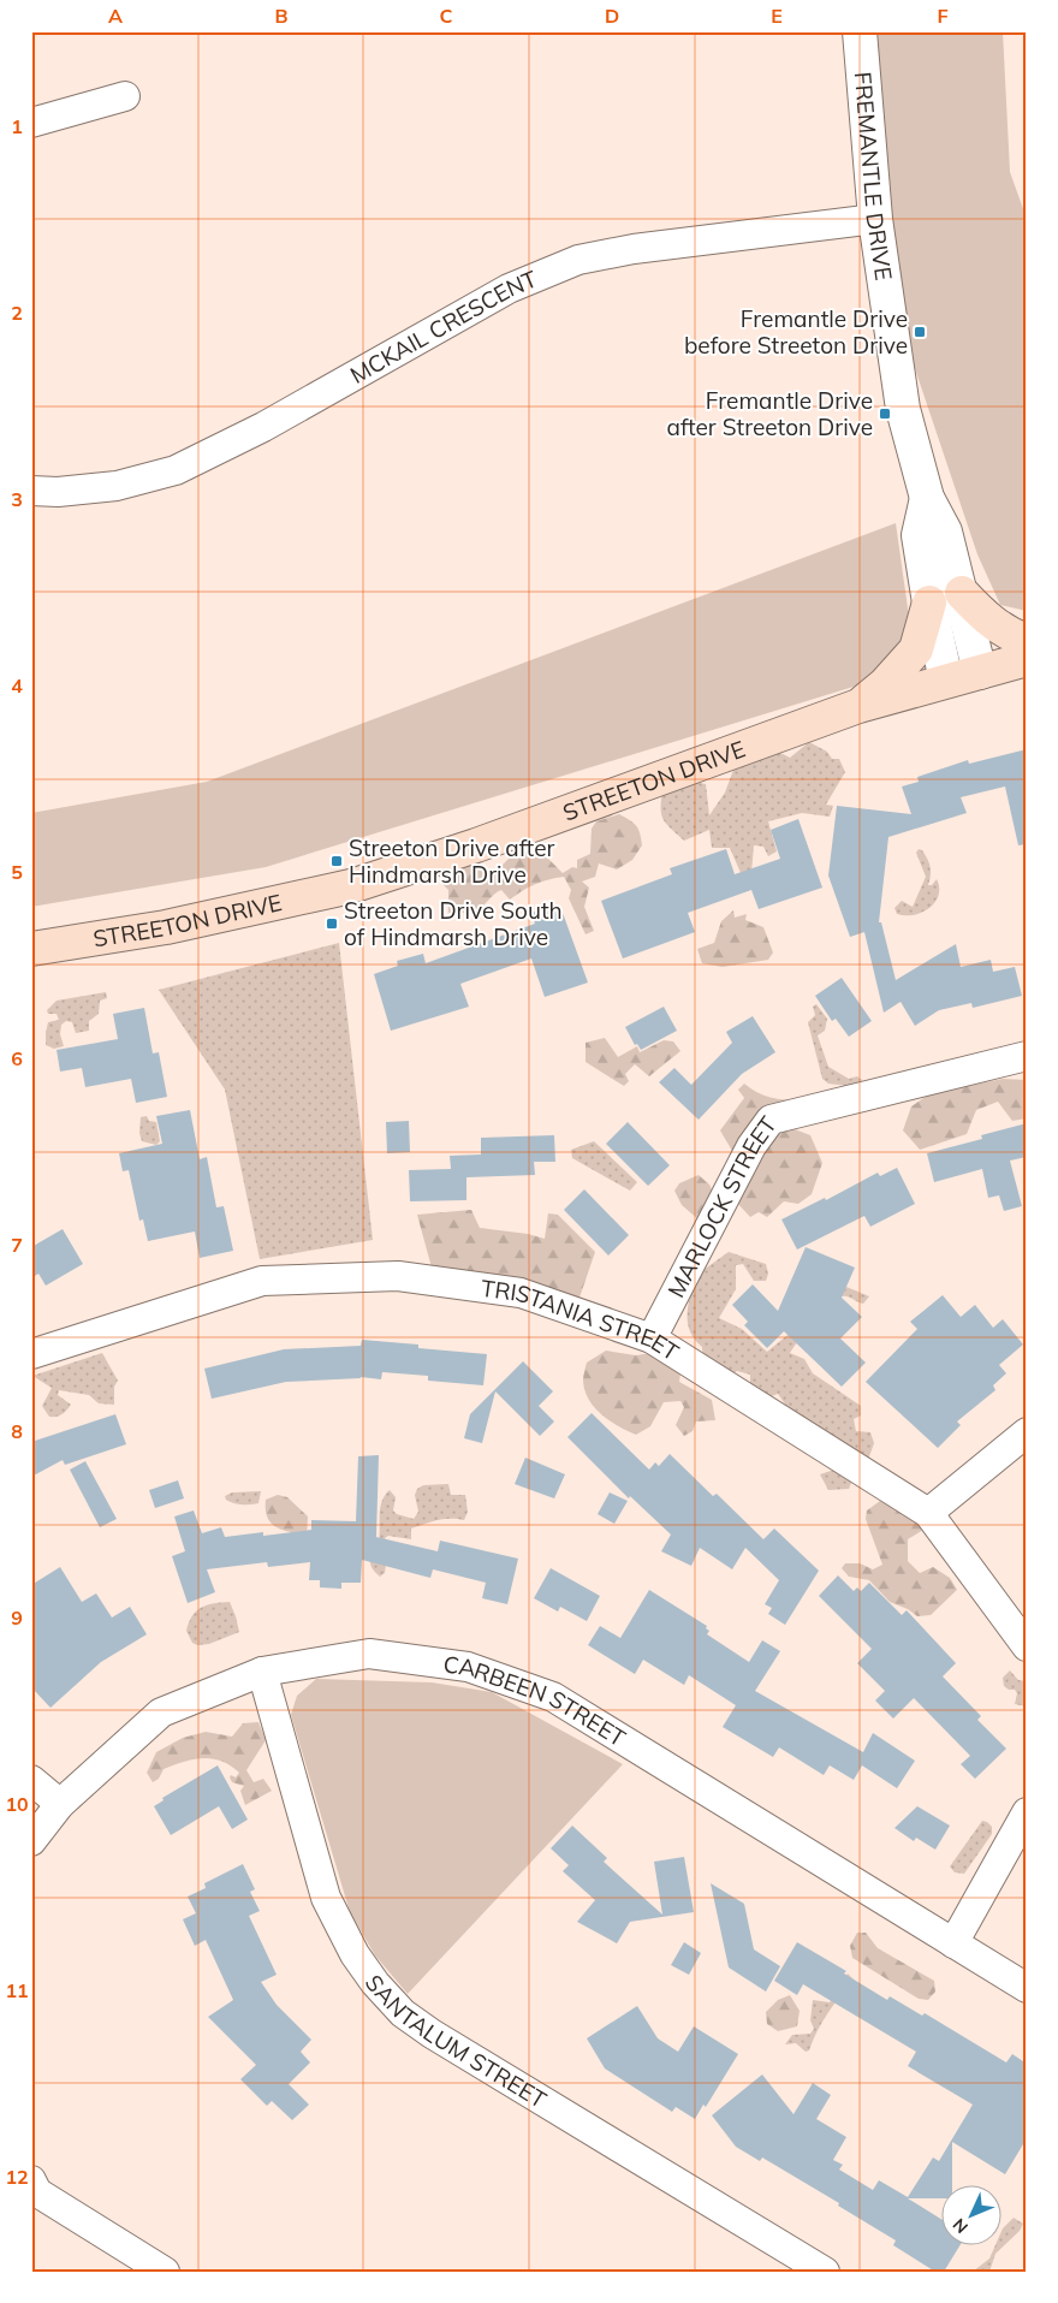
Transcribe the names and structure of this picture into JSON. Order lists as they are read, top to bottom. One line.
{"streets":{"main road":["STREETON DRIVE"],"street":["FREMANTLE DRIVE","MCKAIL CRESCENT","MARLOCK STREET","TRISTANIA STREET","CARBEEN STREET","SANTALUM STREET"]},"crossings":[["FREMANTLE DRIVE","MCKAIL CRESCENT"],["FREMANTLE DRIVE","STREETON DRIVE"],["MARLOCK STREET","TRISTANIA STREET"],["CARBEEN STREET","SANTALUM STREET"]],"places":{"transit":["Fremantle Drive before Streeton Drive","Fremantle Drive after Streeton Drive","Streeton Drive after Hindmarsh Drive","Streeton Drive South of Hindmarsh Drive"]},"north":"bottom left","grid":{"columns":["A","B","C","D","E","F"],"rows":["1","2","3","4","5","6","7","8","9","10","11","12"]}}
